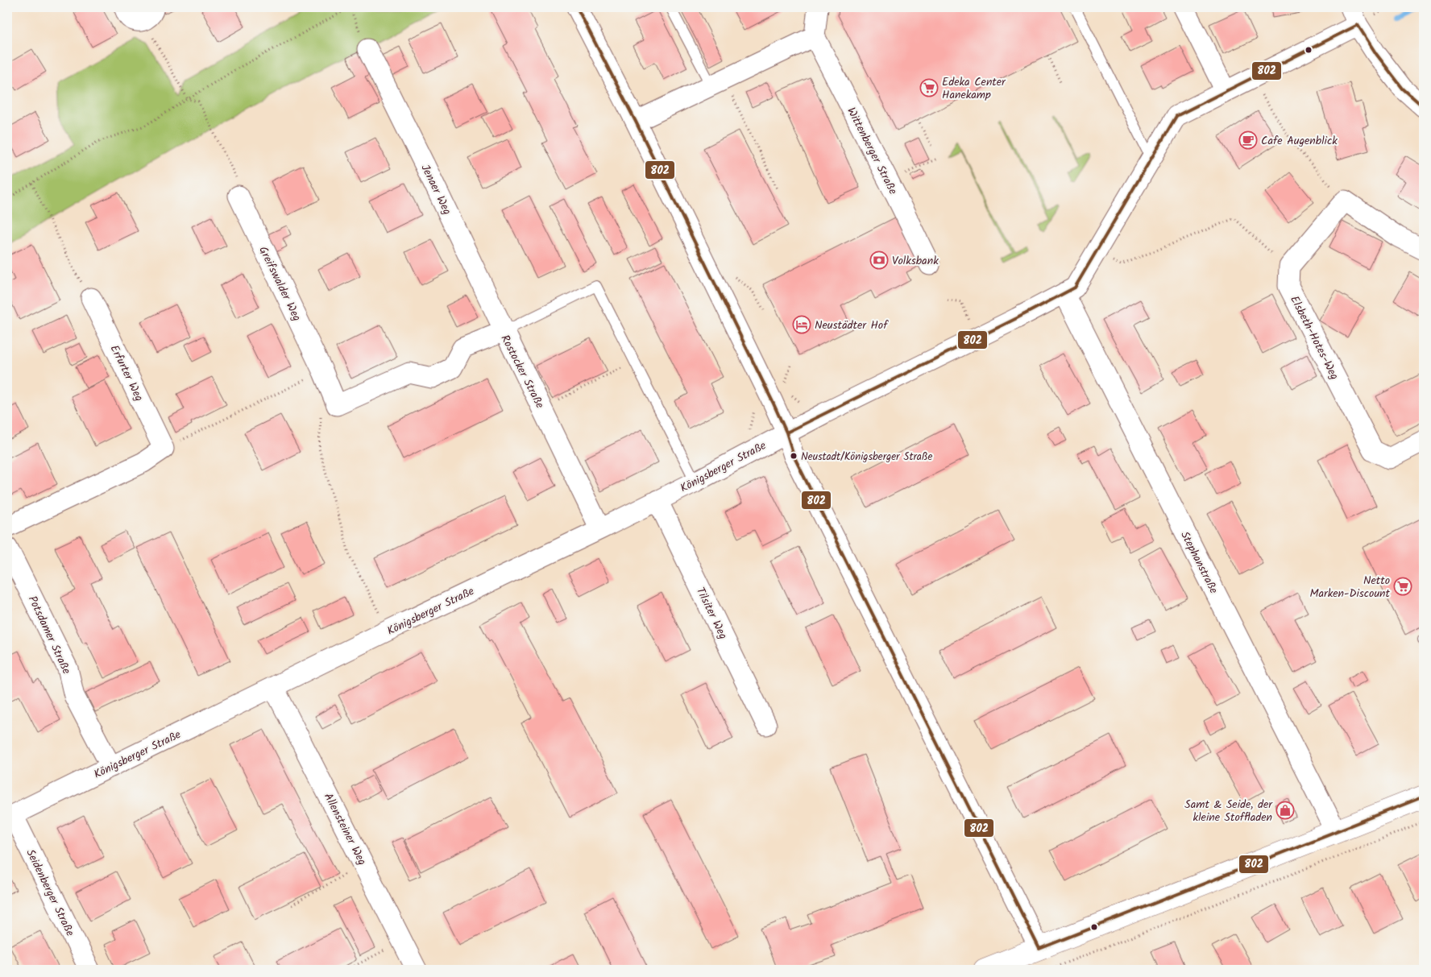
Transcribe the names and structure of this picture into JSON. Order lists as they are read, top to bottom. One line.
{"streets":{"street":["Wittenberger Straße","Jenaer Weg","Greifswalder Weg","Elsbeth-Hotes-Weg","Rostocker Straße","Erfurter Weg","Königsberger Straße","Stephanstraße","Tilsiter Weg","Potsdamer Straße","Allensteiner Weg","Seidenberger Straße"]},"crossings":[["Jenaer Weg","Rostocker Straße"],["Greifswalder Weg","Rostocker Straße"],["Rostocker Straße","Königsberger Straße"],["Königsberger Straße","Stephanstraße"],["Königsberger Straße","Tilsiter Weg"],["Königsberger Straße","Potsdamer Straße"],["Königsberger Straße","Allensteiner Weg"],["Königsberger Straße","Seidenberger Straße"]],"places":{"supermarket":["Edeka Center Hanekamp","Netto Marken-Discount"],"cafe":["Cafe Augenblick"],"bank":["Volksbank"],"hotel":["Neustädter Hof"],"other":["Neustadt/Königsberger Straße"],"shop":["Samt & Seide, der kleine Stoffladen"]},"lines":["transit line 802"]}
